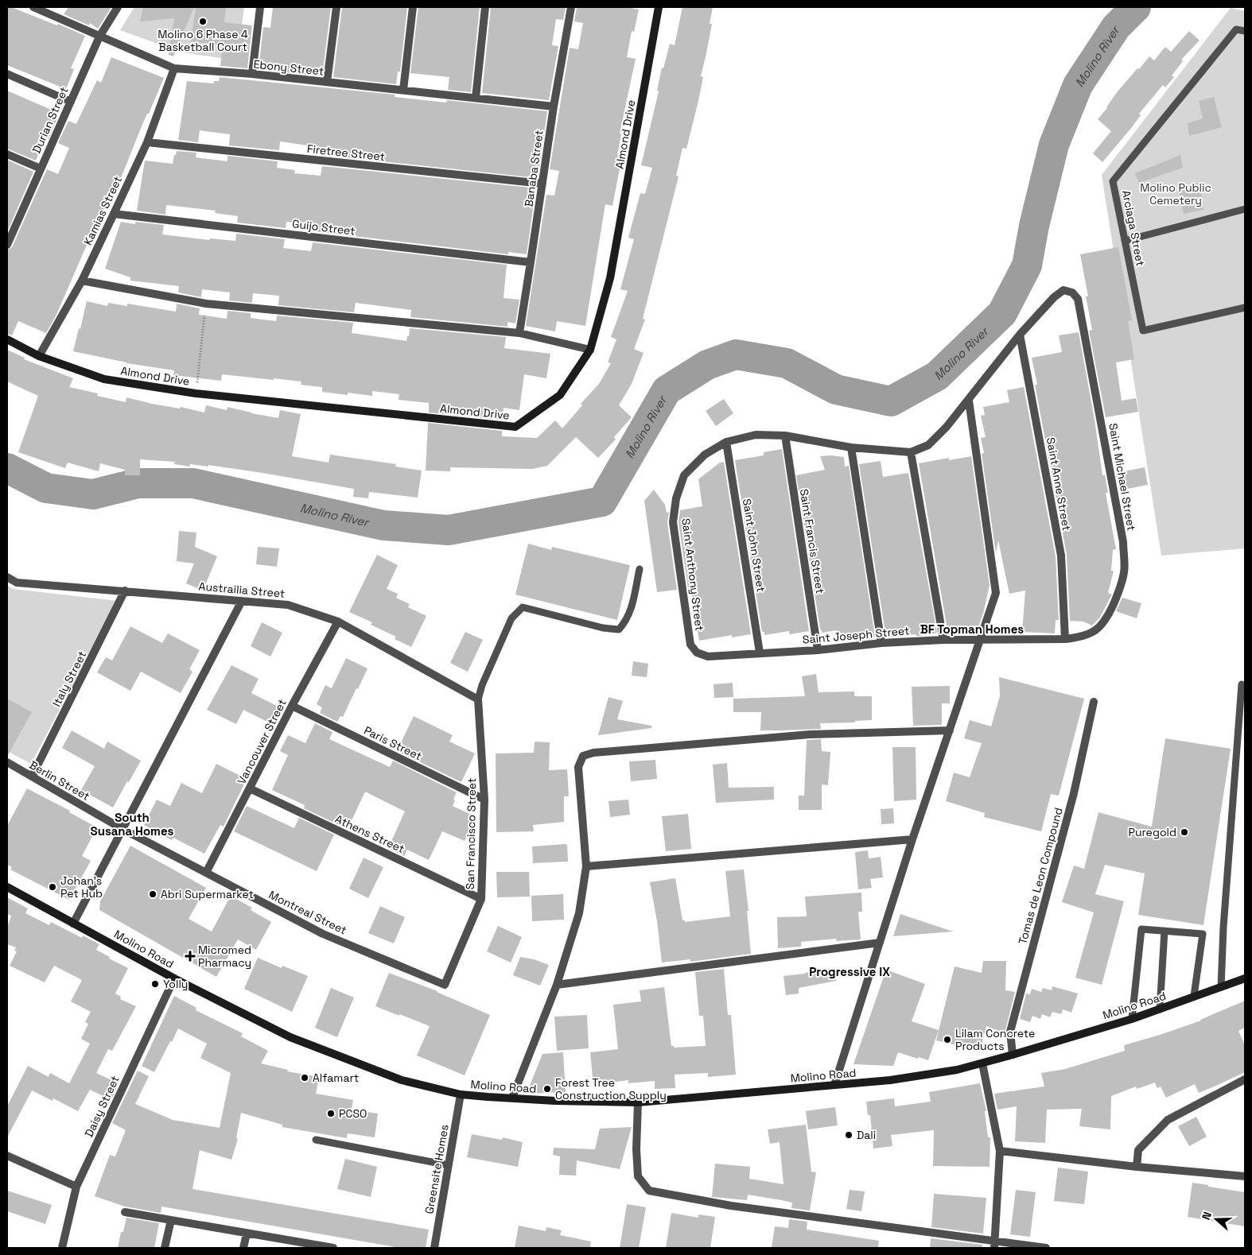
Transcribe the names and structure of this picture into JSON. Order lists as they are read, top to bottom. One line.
{"streets":{"main road":["Almond Drive","Molino Road"],"street":["Ebony Street","Durian Street","Firetree Street","Banaba Street","Kamias Street","Guijo Street","Saint Michael Street","Saint Anne Street","Saint Francis Street","Saint John Street","Saint Anthony Street","Austrailia Street","Saint Joseph Street","Italy Street","Vancouver Street","Paris Street","Berlin Street","Athens Street","San Francisco Street","Tomas de Leon Compound","Montreal Street","Daisy Street","Greensite Homes"],"lane":["Arciaga Street"]},"crossings":[["Ebony Street","Durian Street"],["Ebony Street","Banaba Street"],["Ebony Street","Kamias Street"],["Almond Drive","Kamias Street"],["Firetree Street","Banaba Street"],["Firetree Street","Kamias Street"],["Banaba Street","Guijo Street"],["Kamias Street","Guijo Street"],["Saint Michael Street","Saint Anne Street"],["Saint Michael Street","Saint Joseph Street"],["Saint Anne Street","Saint Joseph Street"],["Saint Francis Street","Saint Joseph Street"],["Saint John Street","Saint Anthony Street"],["Saint John Street","Saint Joseph Street"],["Saint Anthony Street","Saint Joseph Street"],["Austrailia Street","Italy Street"],["Austrailia Street","Vancouver Street"],["Austrailia Street","San Francisco Street"],["Italy Street","Berlin Street"],["Vancouver Street","Paris Street"],["Vancouver Street","Athens Street"],["Vancouver Street","Montreal Street"],["Paris Street","San Francisco Street"],["Berlin Street","Montreal Street"],["Athens Street","San Francisco Street"],["San Francisco Street","Montreal Street"],["Tomas de Leon Compound","Molino Road"],["Molino Road","Daisy Street"],["Molino Road","Greensite Homes"]],"districts":["BF Topman Homes","South Susana Homes","Progressive IX"],"water":["Molino River"],"parks":["Molino Public Cemetery"],"places":{"other":["Molino 6 Phase 4 Basketball Court","Puregold","Johan's Pet Hub","Abri Supermarket","Yolly","Lilam Concrete Products","Alfamart","Forest Tree Construction Supply","PCSO","Dali"],"health":["Micromed Pharmacy"]},"north":"left"}
